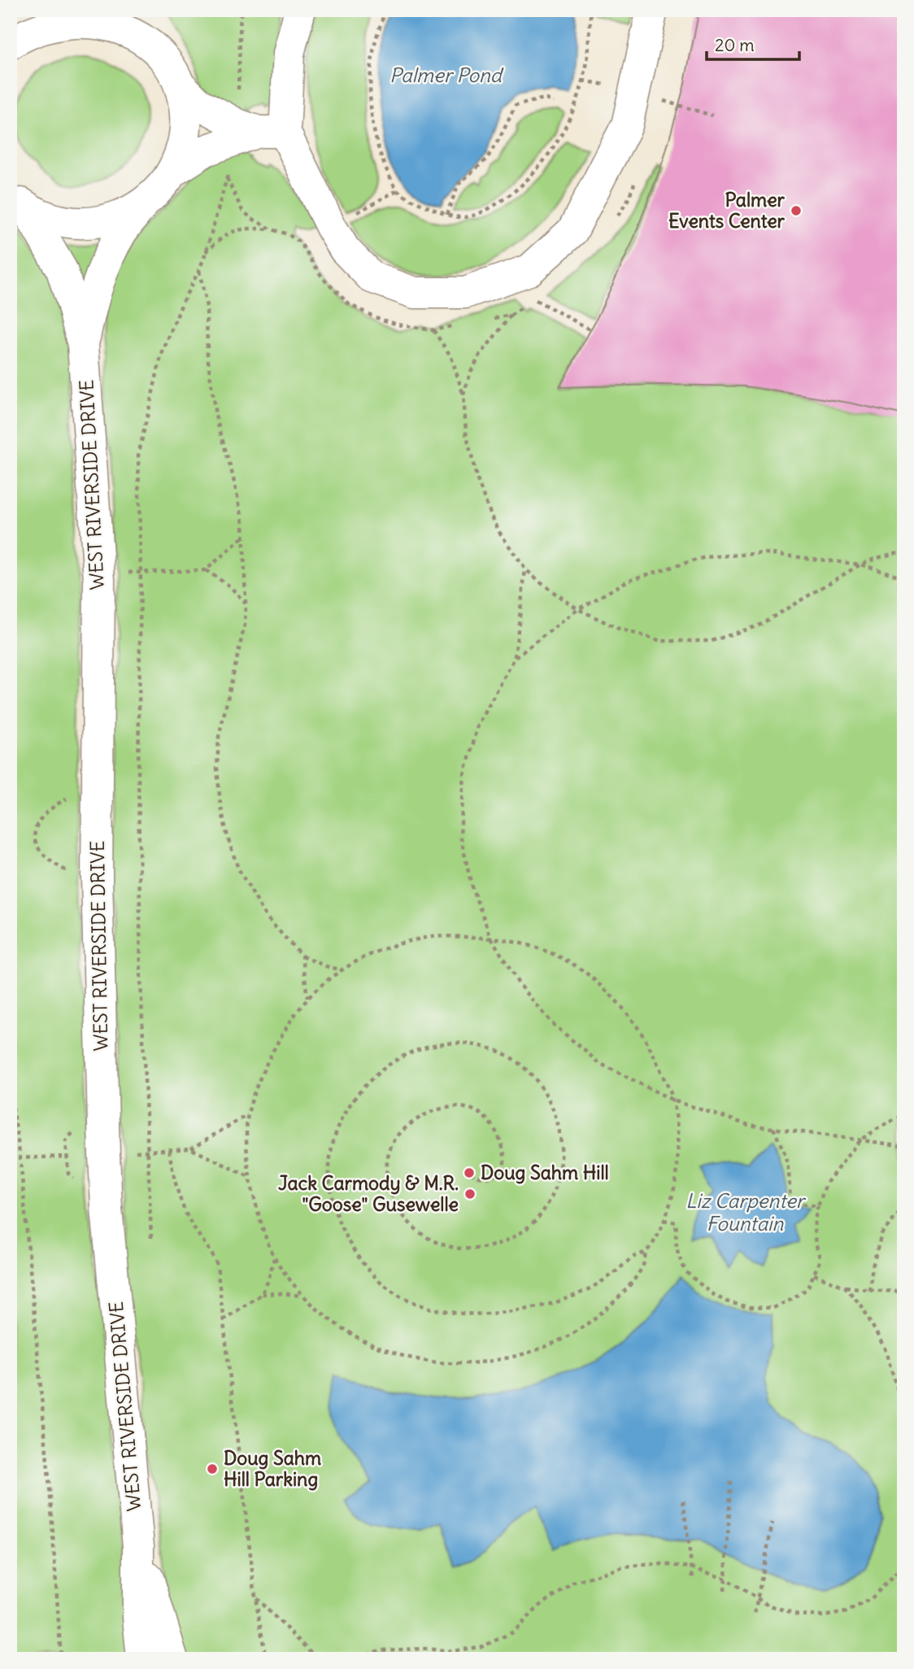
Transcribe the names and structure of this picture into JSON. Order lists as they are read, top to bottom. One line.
{"streets":{"street":["WEST RIVERSIDE DRIVE"]},"water":["Palmer Pond","Liz Carpenter Fountain"],"places":["Palmer Events Center","Doug Sahm Hill","Jack Carmody & M.R. \"Goose\" Gusewelle","Doug Sahm Hill Parking"],"scale_bar":"20 m"}
